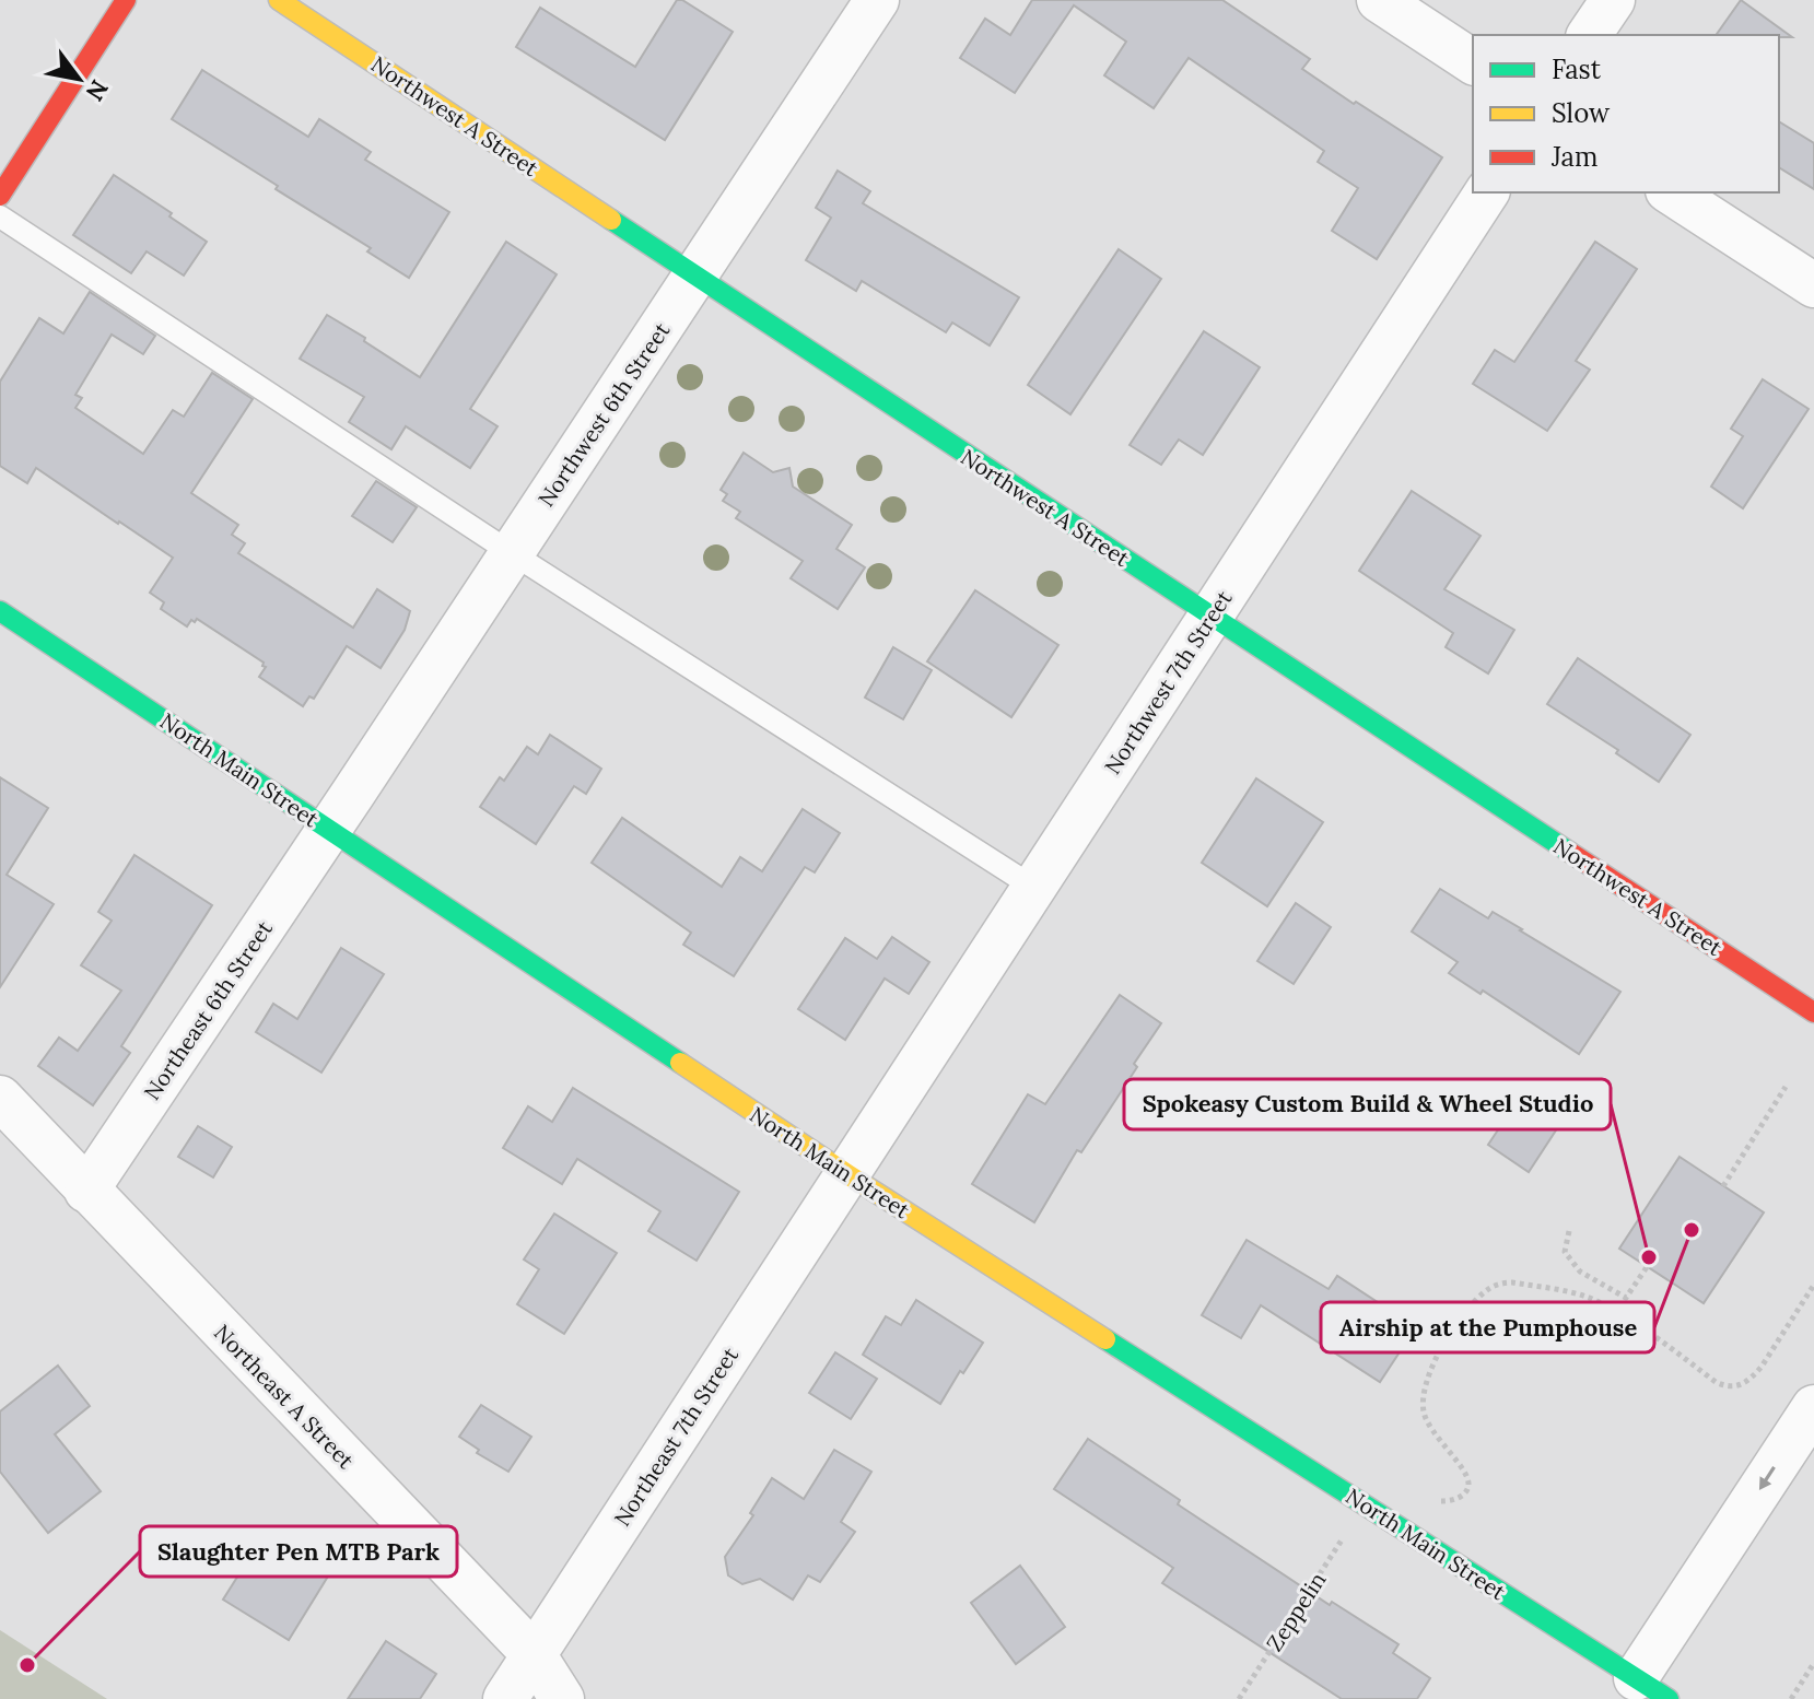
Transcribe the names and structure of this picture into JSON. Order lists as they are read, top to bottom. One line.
{"streets":{"street":["Northwest A Street","Northwest 6th Street","Northwest 7th Street","North Main Street","Northeast 6th Street","Northeast A Street","Northeast 7th Street"],"path":["Zeppelin"]},"crossings":[["Northwest A Street","Northwest 6th Street"],["Northwest A Street","Northwest 7th Street"],["Northwest 6th Street","North Main Street"],["Northwest 6th Street","Northeast 6th Street"],["Northwest 7th Street","North Main Street"],["Northwest 7th Street","Northeast 7th Street"],["North Main Street","Northeast 6th Street"],["North Main Street","Northeast 7th Street"],["Northeast 6th Street","Northeast A Street"],["Northeast A Street","Northeast 7th Street"]],"places":["Airship at the Pumphouse","Spokeasy Custom Build & Wheel Studio","Slaughter Pen MTB Park"],"legend":["Fast","Slow","Jam"],"north":"bottom right"}
